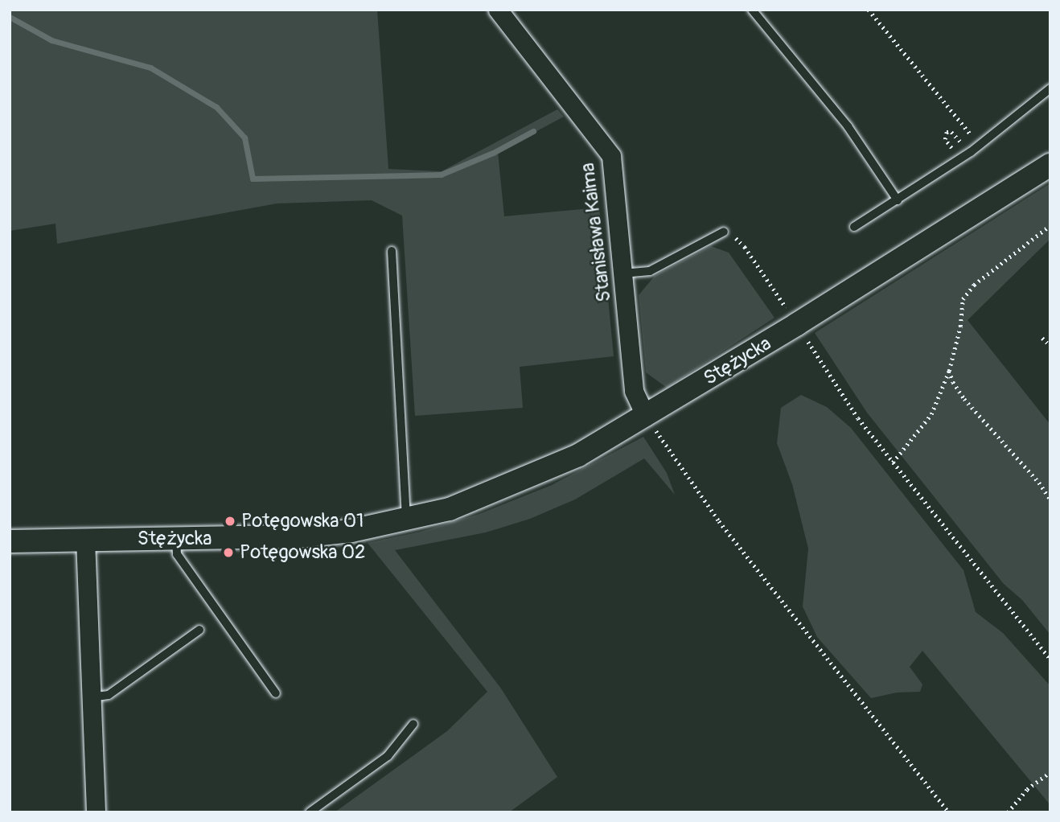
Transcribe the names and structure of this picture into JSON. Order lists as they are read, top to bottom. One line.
{"streets":{"street":["Stanisława Kaima","Stężycka"]},"crossings":[["Stanisława Kaima","Stężycka"]],"places":["Potęgowska 01","Potęgowska 02"]}
